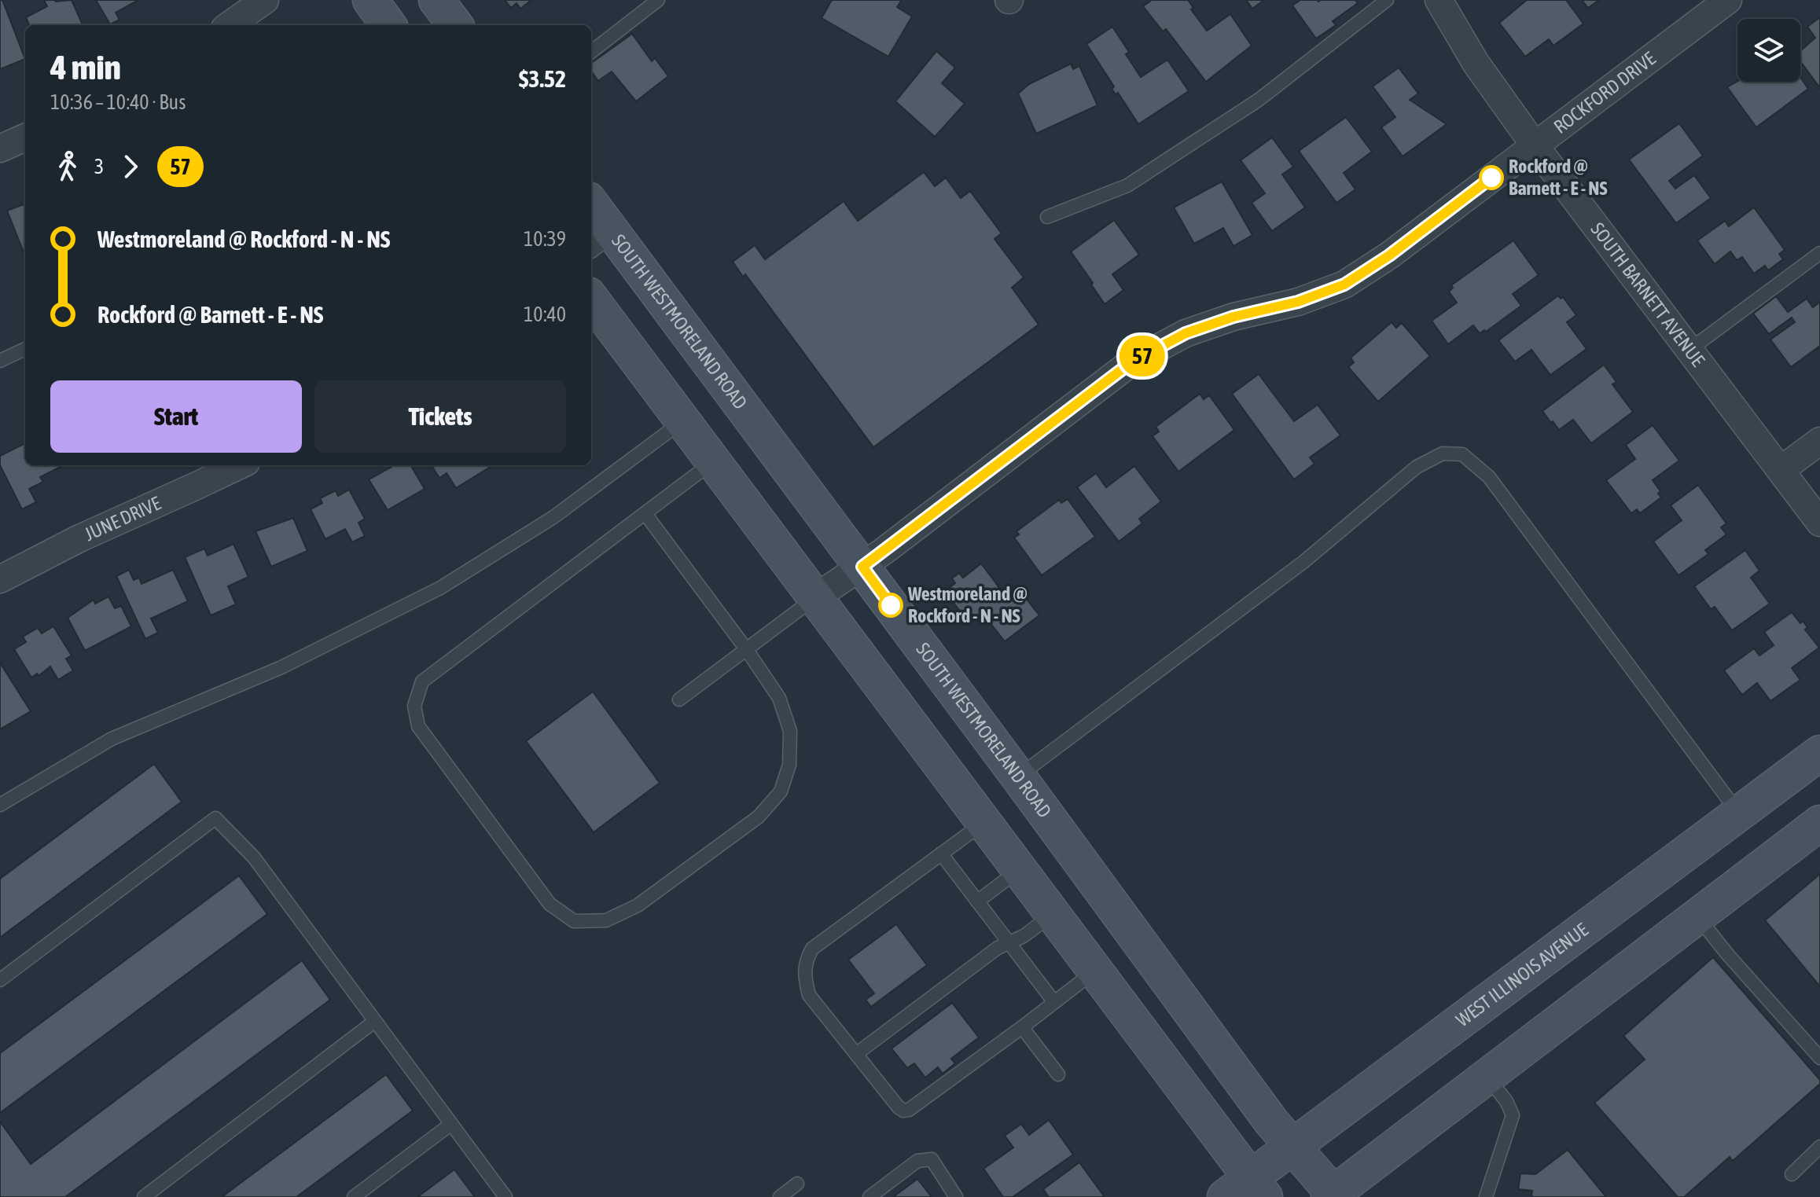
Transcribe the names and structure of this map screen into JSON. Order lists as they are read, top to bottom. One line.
{"streets":{"main road":["SOUTH WESTMORELAND ROAD","WEST ILLINOIS AVENUE"],"street":["ROCKFORD DRIVE","SOUTH BARNETT AVENUE","JUNE DRIVE"]},"crossings":[["ROCKFORD DRIVE","SOUTH BARNETT AVENUE"],["ROCKFORD DRIVE","SOUTH WESTMORELAND ROAD"],["SOUTH WESTMORELAND ROAD","WEST ILLINOIS AVENUE"]],"places":["Rockford @ Barnett - E - NS","Westmoreland @ Rockford - N - NS"],"lines":["bus line 57"],"page":{"on_map":"57","heading":["4 min","10:36 – 10:40 · Bus","$3.52"],"legs":["3","57"],"list":[{"name":"Westmoreland @ Rockford - N - NS","value":"10:39"},{"name":"Rockford @ Barnett - E - NS","value":"10:40"}],"buttons":["Start","Tickets"]}}
